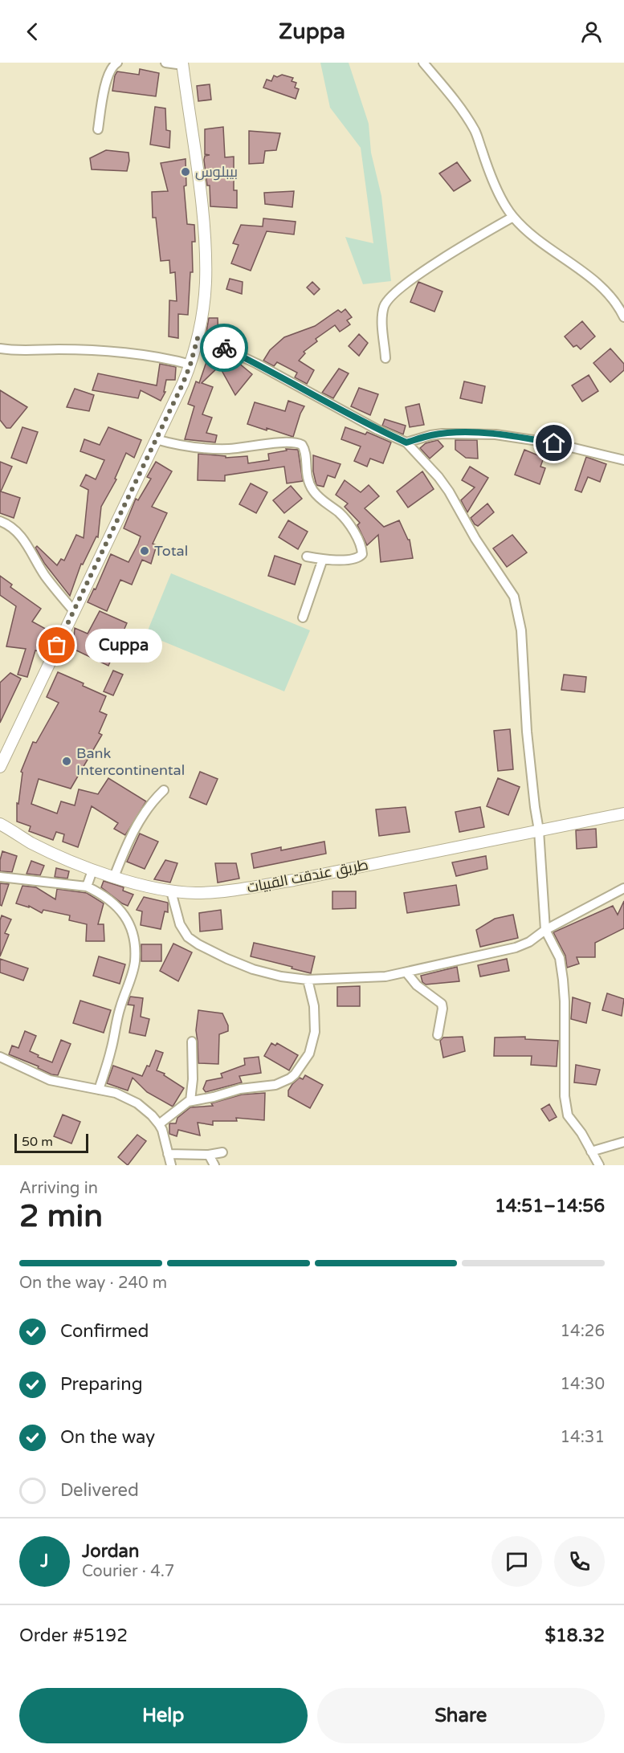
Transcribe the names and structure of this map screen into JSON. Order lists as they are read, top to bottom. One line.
{"streets":{"main road":["طريق عندقت القبيات"]},"places":["بيبلوس","Total","Cuppa","Bank Intercontinental"],"scale_bar":"50 m","page":{"header":"Zuppa","bubble":"Cuppa","scale":"50 m","heading":["2 min","Arriving in","14:51–14:56"],"panel":["Jordan","Courier · 4.7","Order #5192","$18.32"],"bar":"On the way · 240 m","list":[["Confirmed","14:26"],["Preparing","14:30"],["On the way","14:31"],"Delivered"],"round":"J","buttons":["Help","Share"]}}
